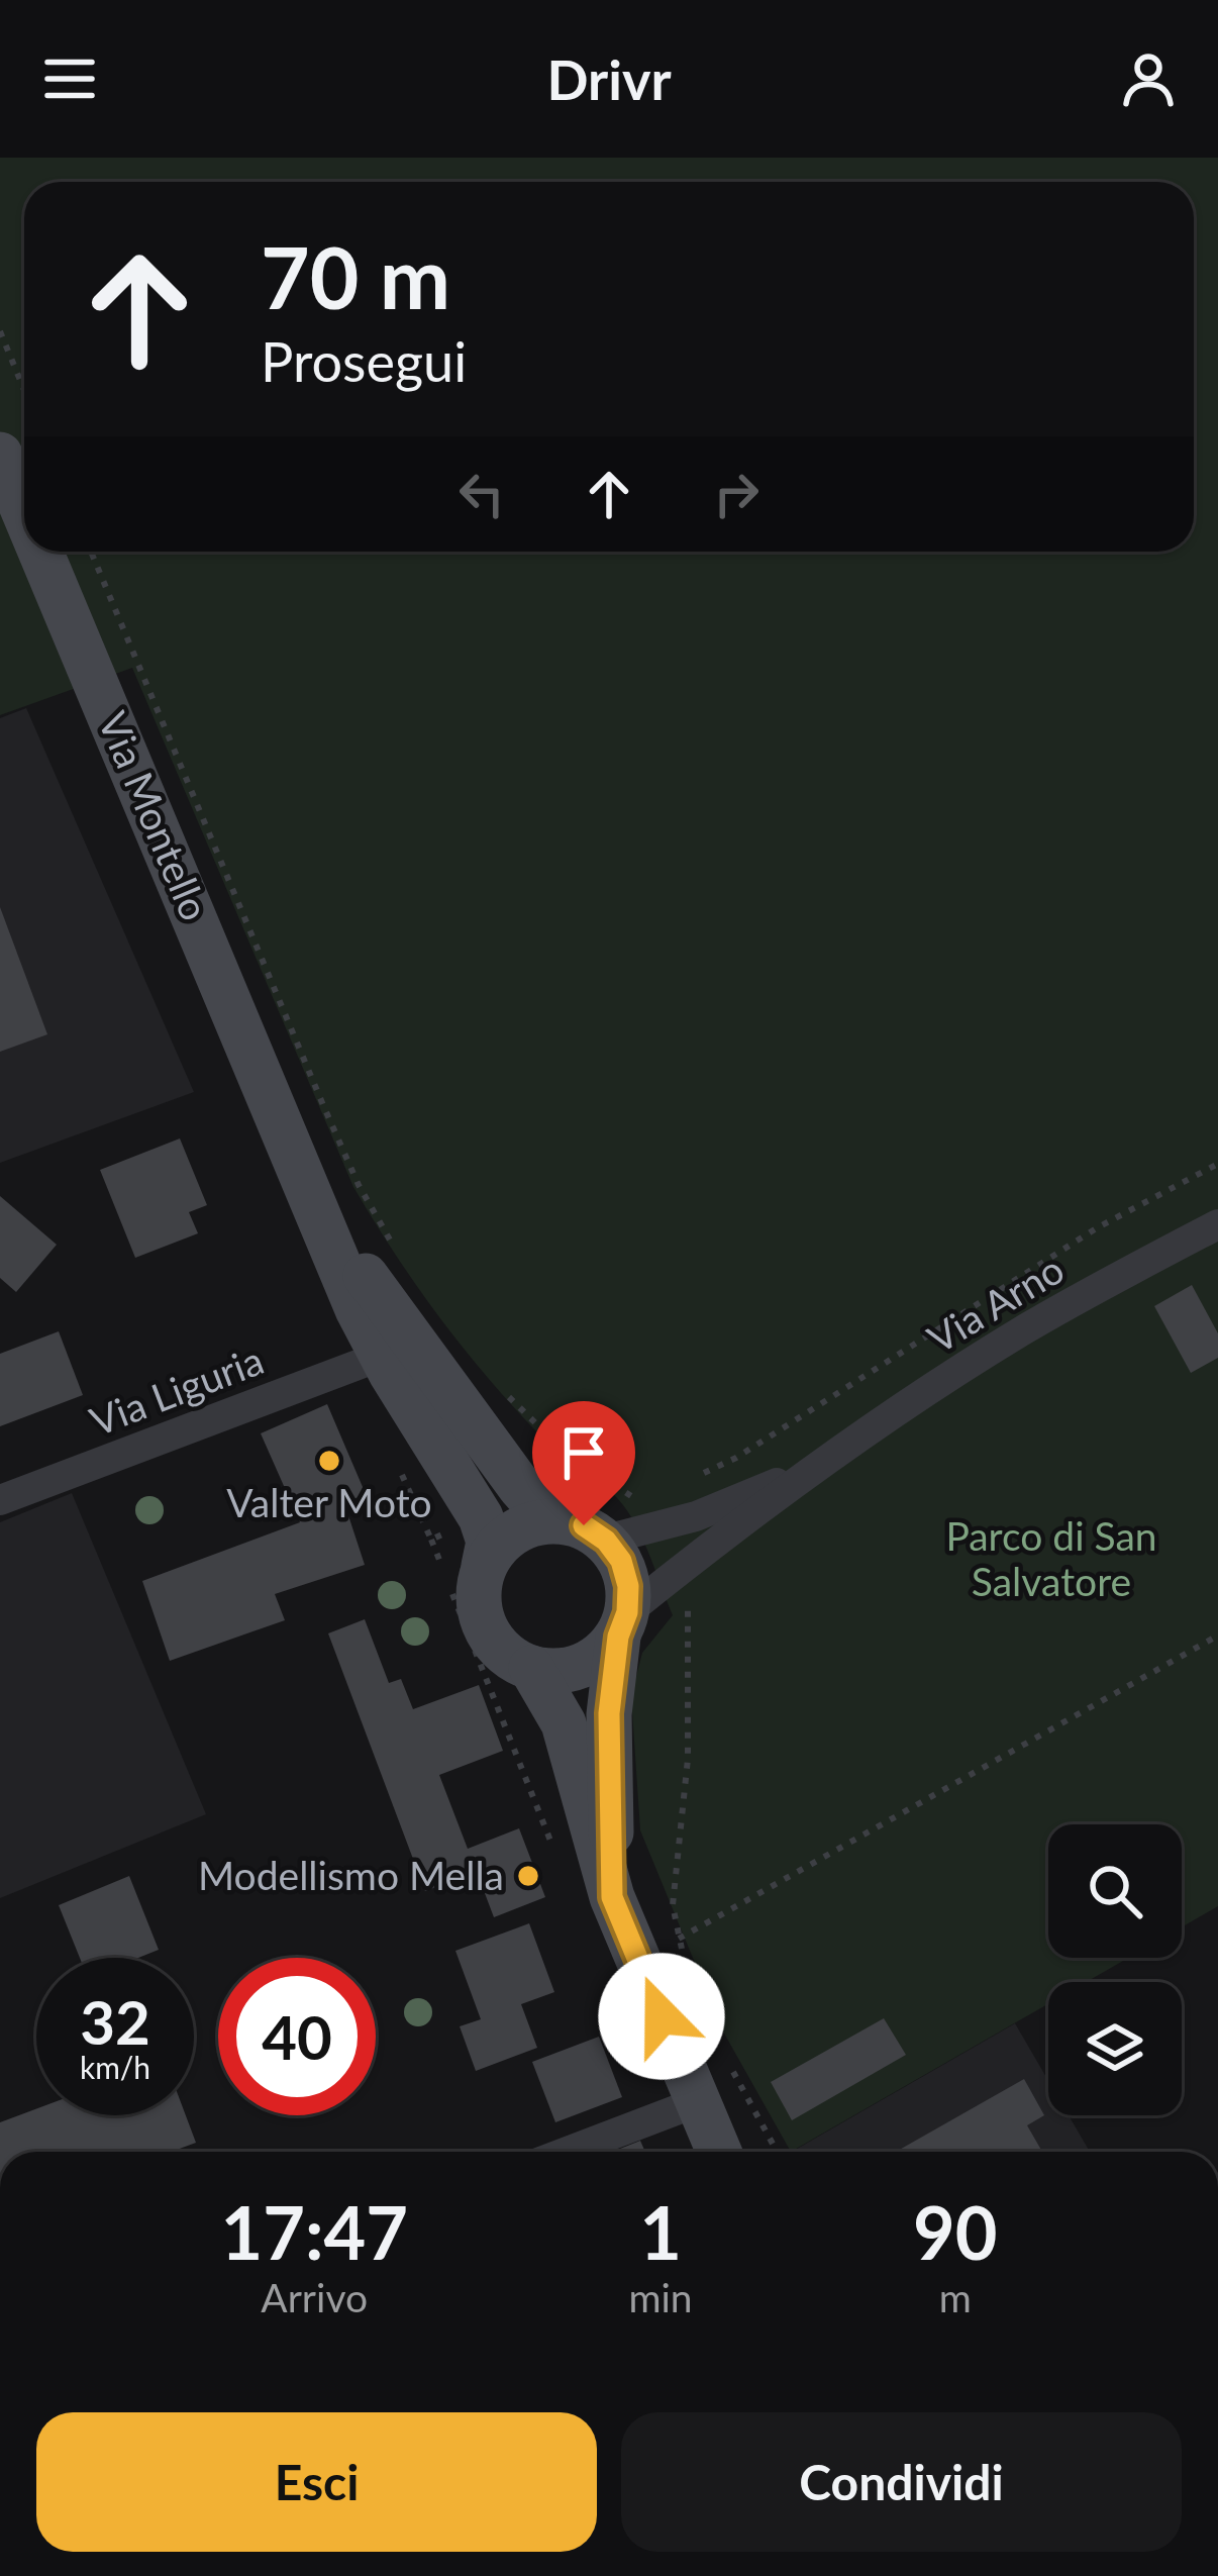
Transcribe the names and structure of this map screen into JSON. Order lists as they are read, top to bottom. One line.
{"streets":{"street":["Via Montello","Via Arno","Via Liguria"]},"crossings":[["Via Montello","Via Arno"],["Via Montello","Via Liguria"]],"parks":["Parco di San Salvatore"],"places":["Valter Moto","Modellismo Mella"],"page":{"header":"Drivr","turn":["70 m","Prosegui"],"speed":"32 km/h","limit":"40","eta":["17:47","Arrivo","1","min","90","m"],"buttons":["Esci","Condividi"]}}
